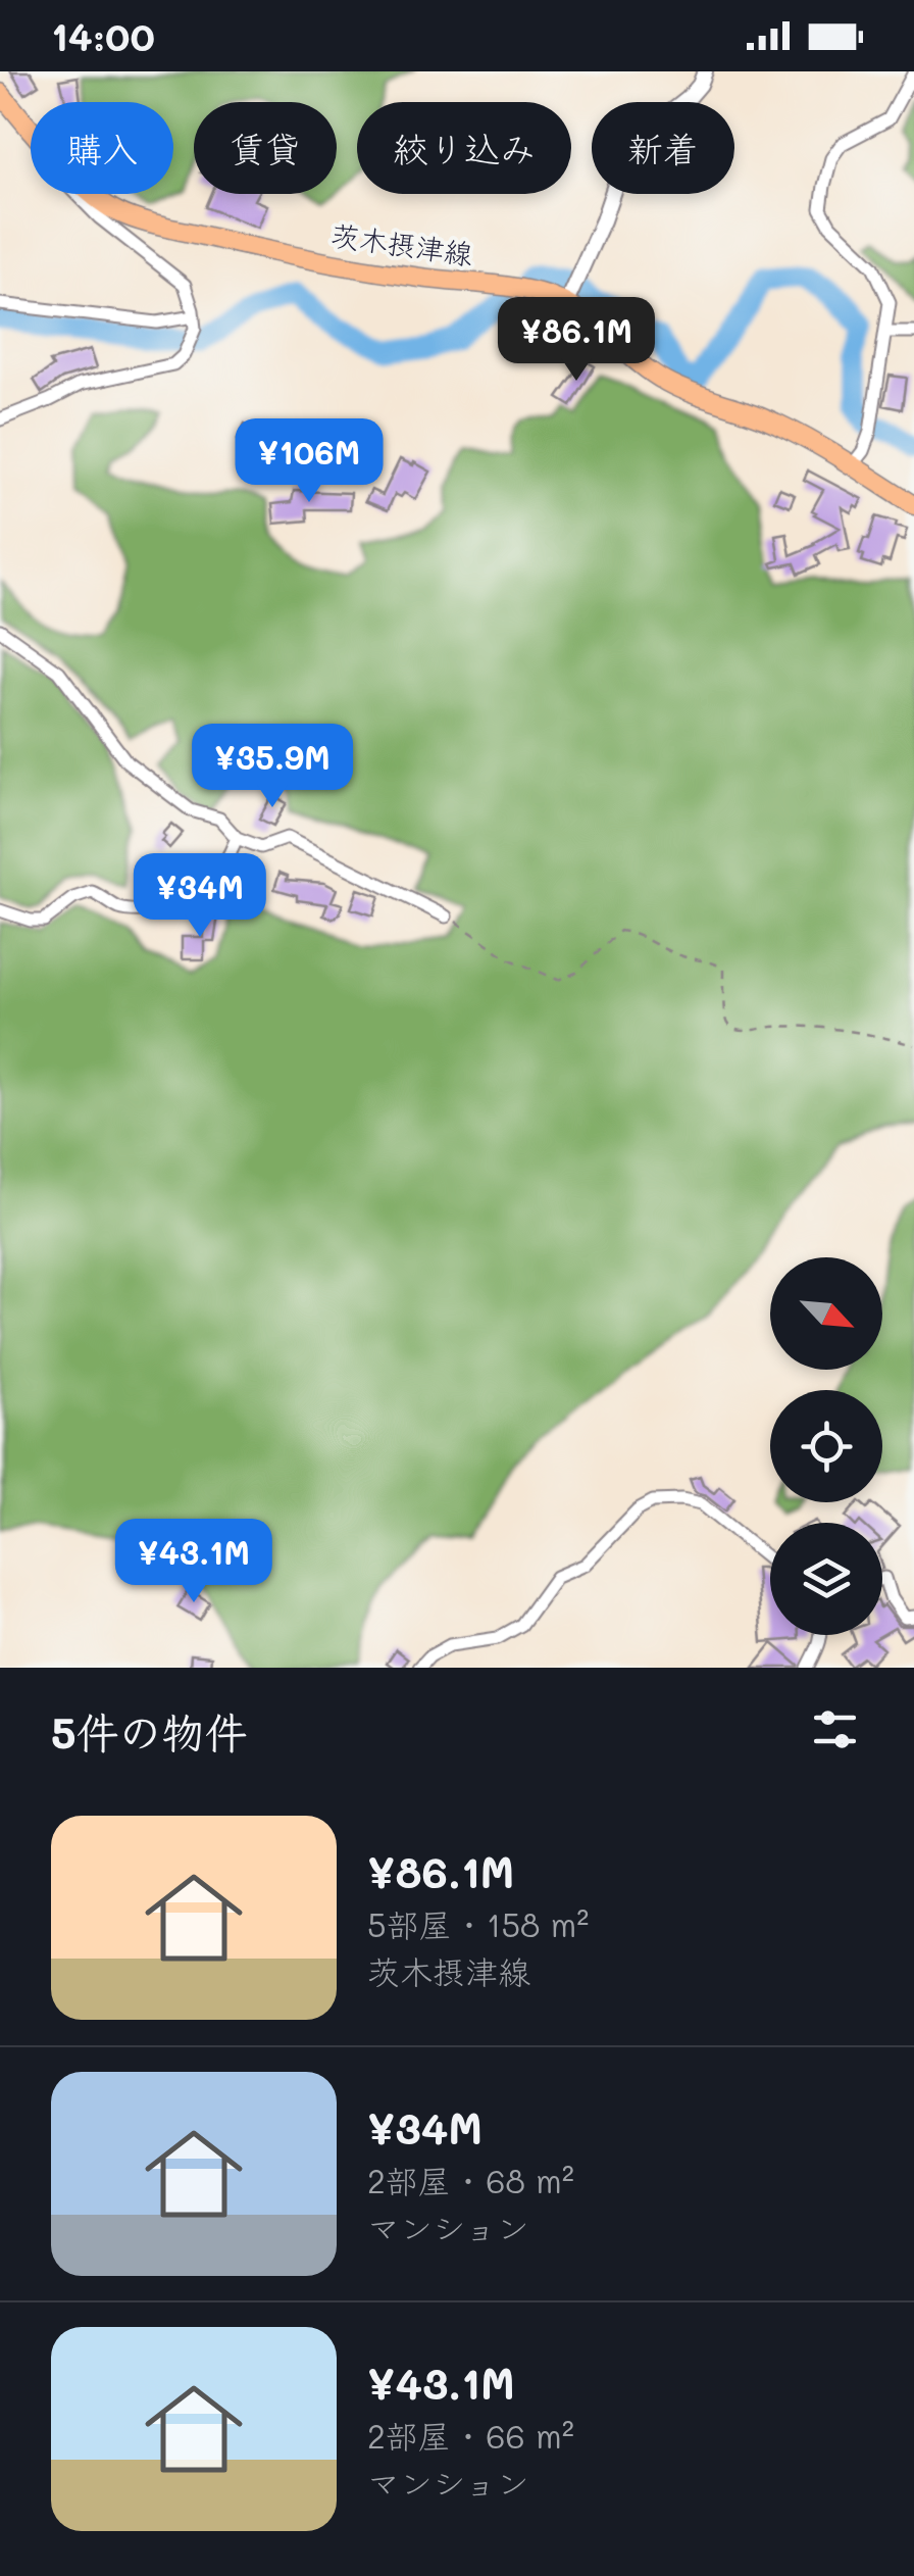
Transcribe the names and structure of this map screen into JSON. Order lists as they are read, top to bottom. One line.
{"streets":{"main road":["茨木摂津線"]},"north":"bottom right","page":{"status":"14:00","chip":["購入","賃貸","絞り込み","新着"],"price":["¥86.1M","¥106M","¥35.9M","¥34M","¥43.1M"],"heading":"5件の物件","list":[{"name":"¥86.1M","note":"5部屋 · 158 m² · 茨木摂津線"},{"name":"¥34M","note":"2部屋 · 68 m² · マンション"},{"name":"¥43.1M","note":"2部屋 · 66 m² · マンション"}]}}
